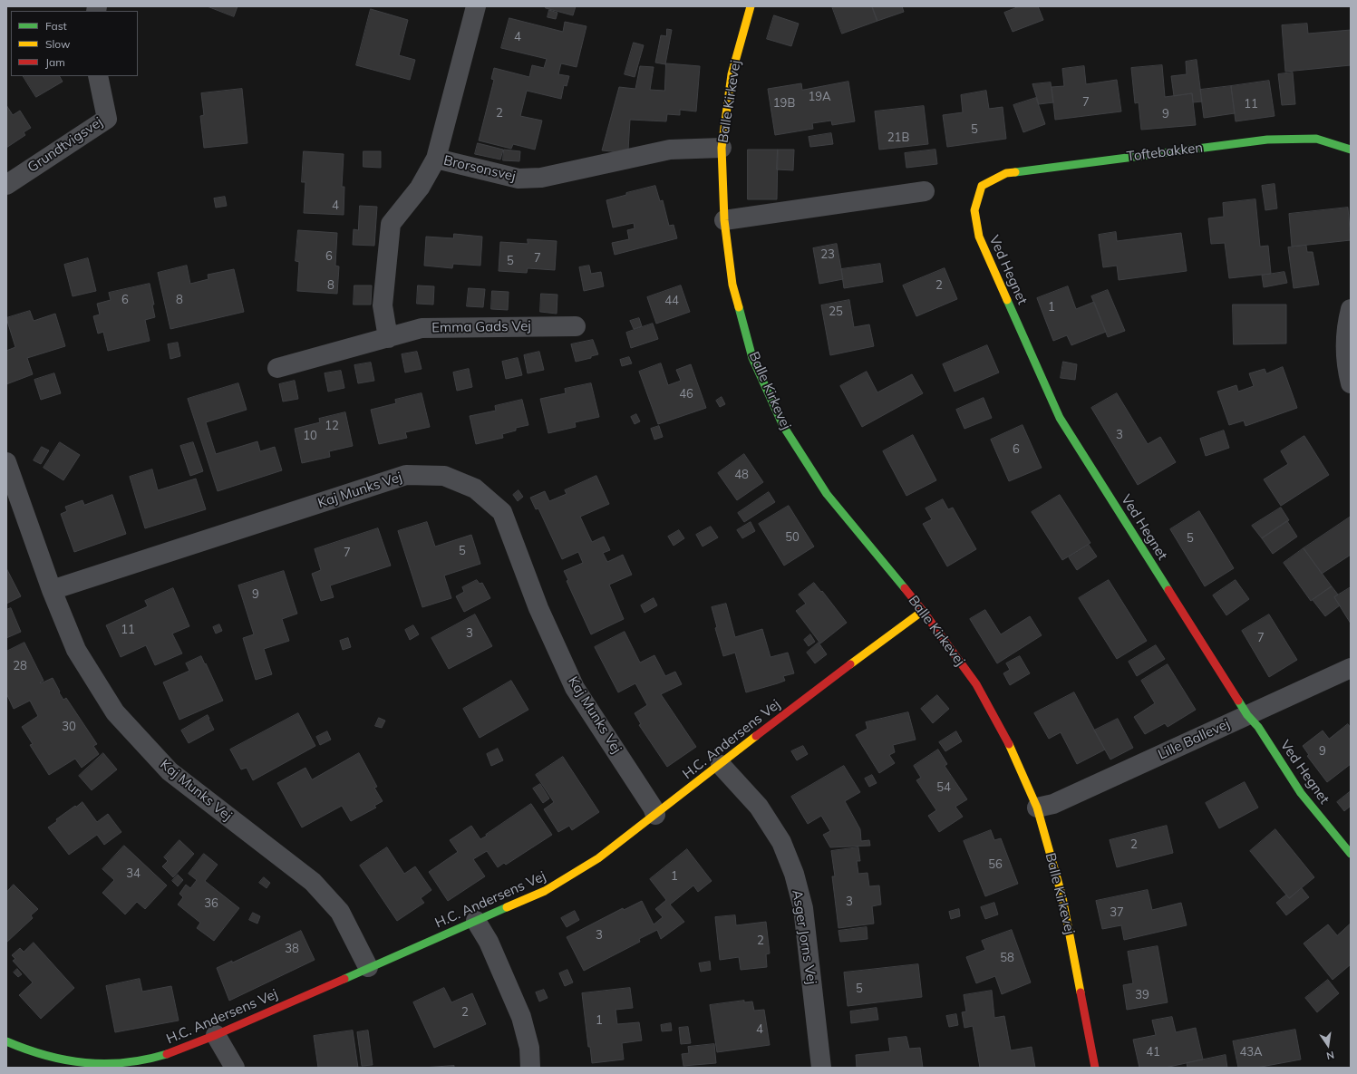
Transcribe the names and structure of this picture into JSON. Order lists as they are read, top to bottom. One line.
{"streets":{"street":["Balle Kirkevej","Grundtvigsvej","Toftebakken","Brorsonsvej","Ved Hegnet","Emma Gads Vej","Kaj Munks Vej","H.C. Andersens Vej","Lille Ballevej","Asger Jorns Vej"]},"crossings":[["Balle Kirkevej","Brorsonsvej"],["Balle Kirkevej","H.C. Andersens Vej"],["Balle Kirkevej","Lille Ballevej"],["Toftebakken","Ved Hegnet"],["Ved Hegnet","Lille Ballevej"],["Kaj Munks Vej","H.C. Andersens Vej"],["H.C. Andersens Vej","Asger Jorns Vej"]],"house_numbers":["4","19A","7","19B","11","2","9","5","21B","4","23","6","7","5","8","2","6","8","44","1","25","46","12","3","10","6","48","50","5","5","7","9","11","3","7","28","30","9","54","2","56","34","1","3","36","37","3","2","38","58","5","39","2","1","4","41","43A"],"legend":["Fast","Slow","Jam"],"north":"bottom"}
